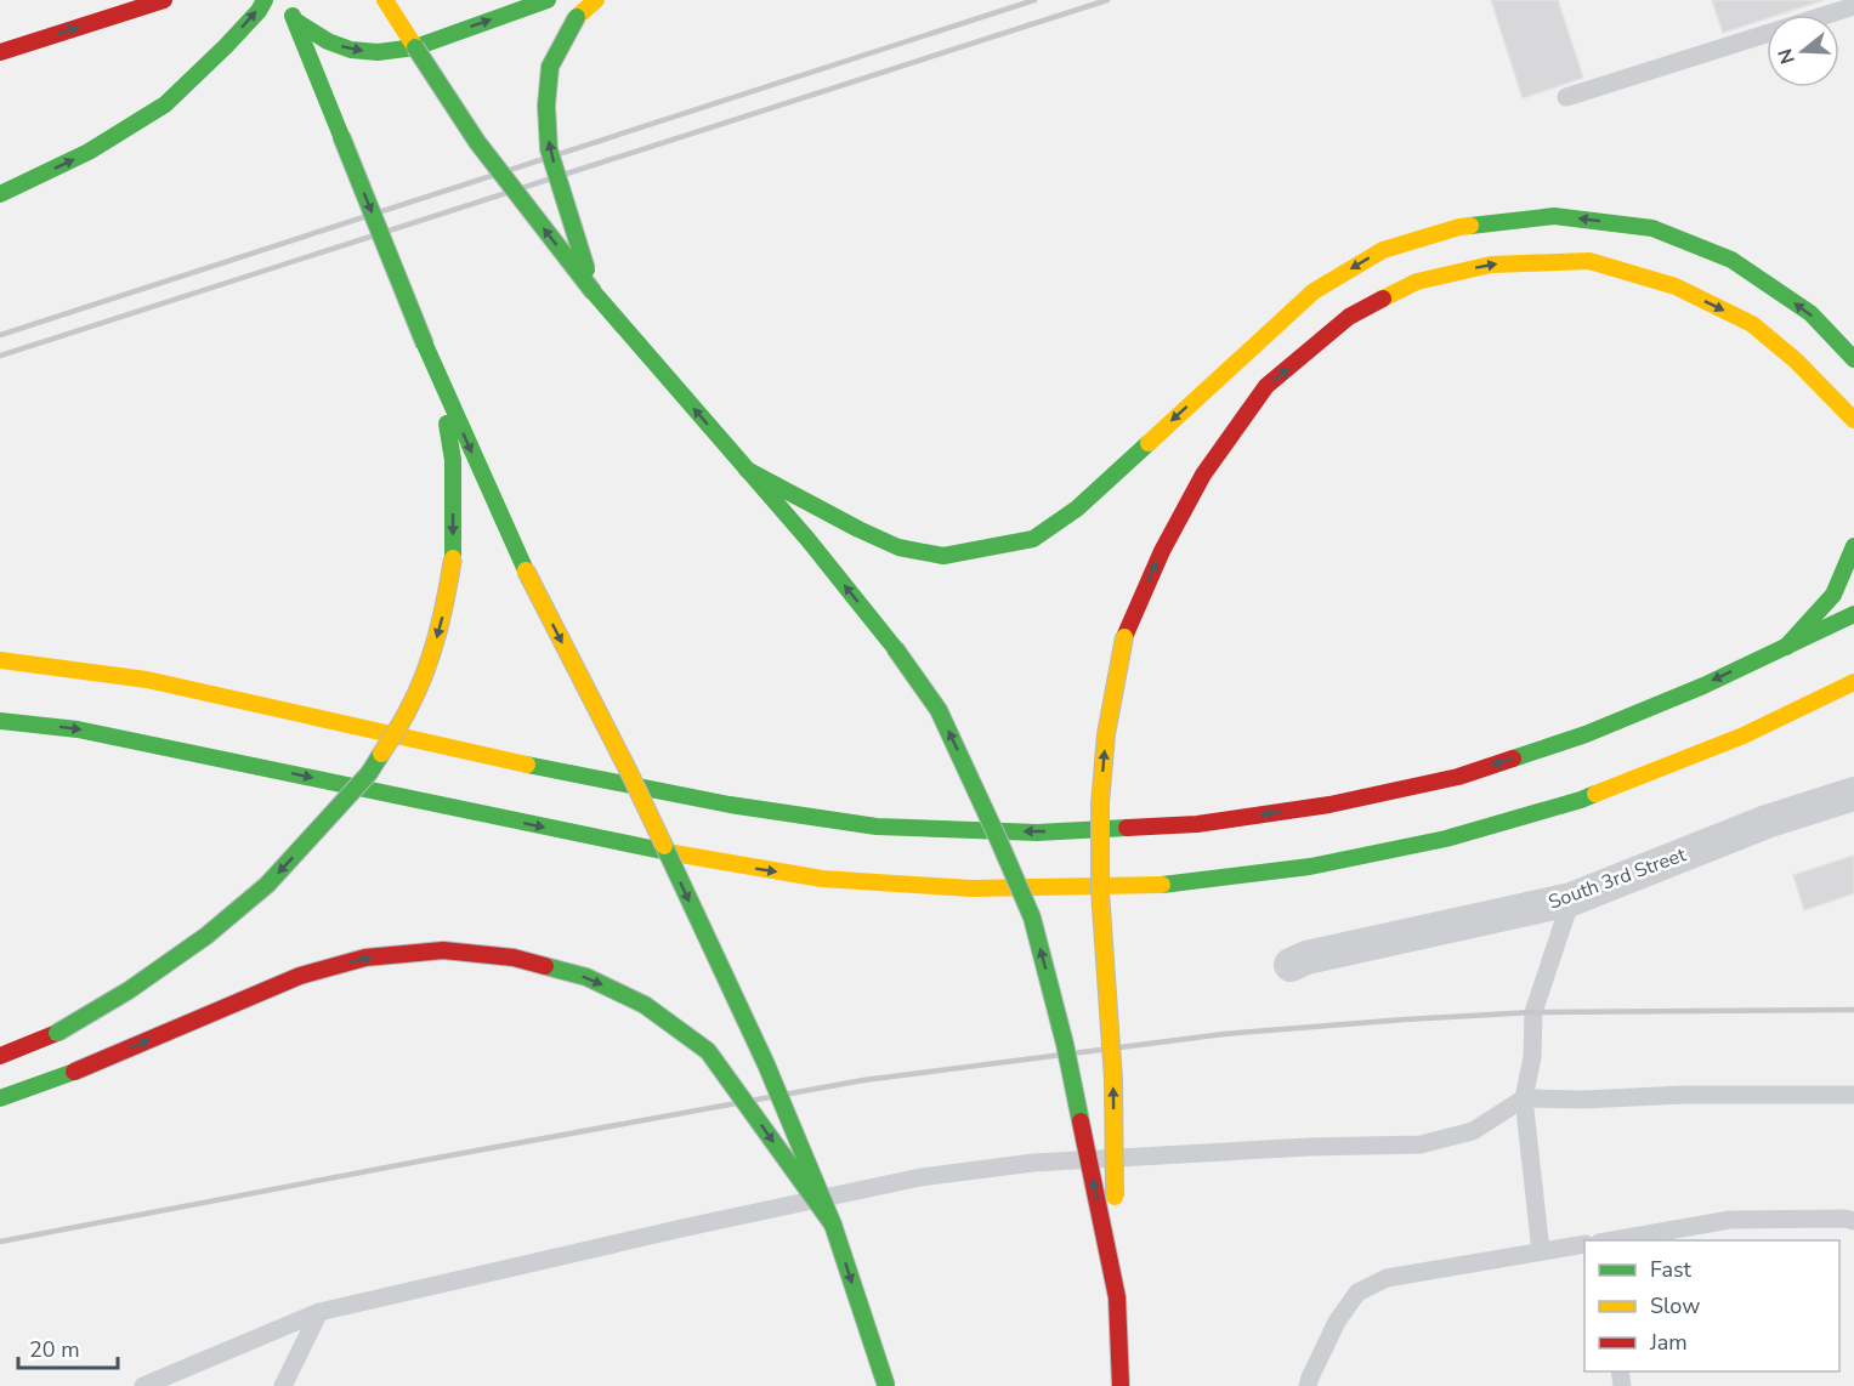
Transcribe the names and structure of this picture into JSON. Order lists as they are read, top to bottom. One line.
{"streets":{"street":["South 3rd Street"]},"legend":["Fast","Slow","Jam"],"scale_bar":"20 m","north":"left"}
